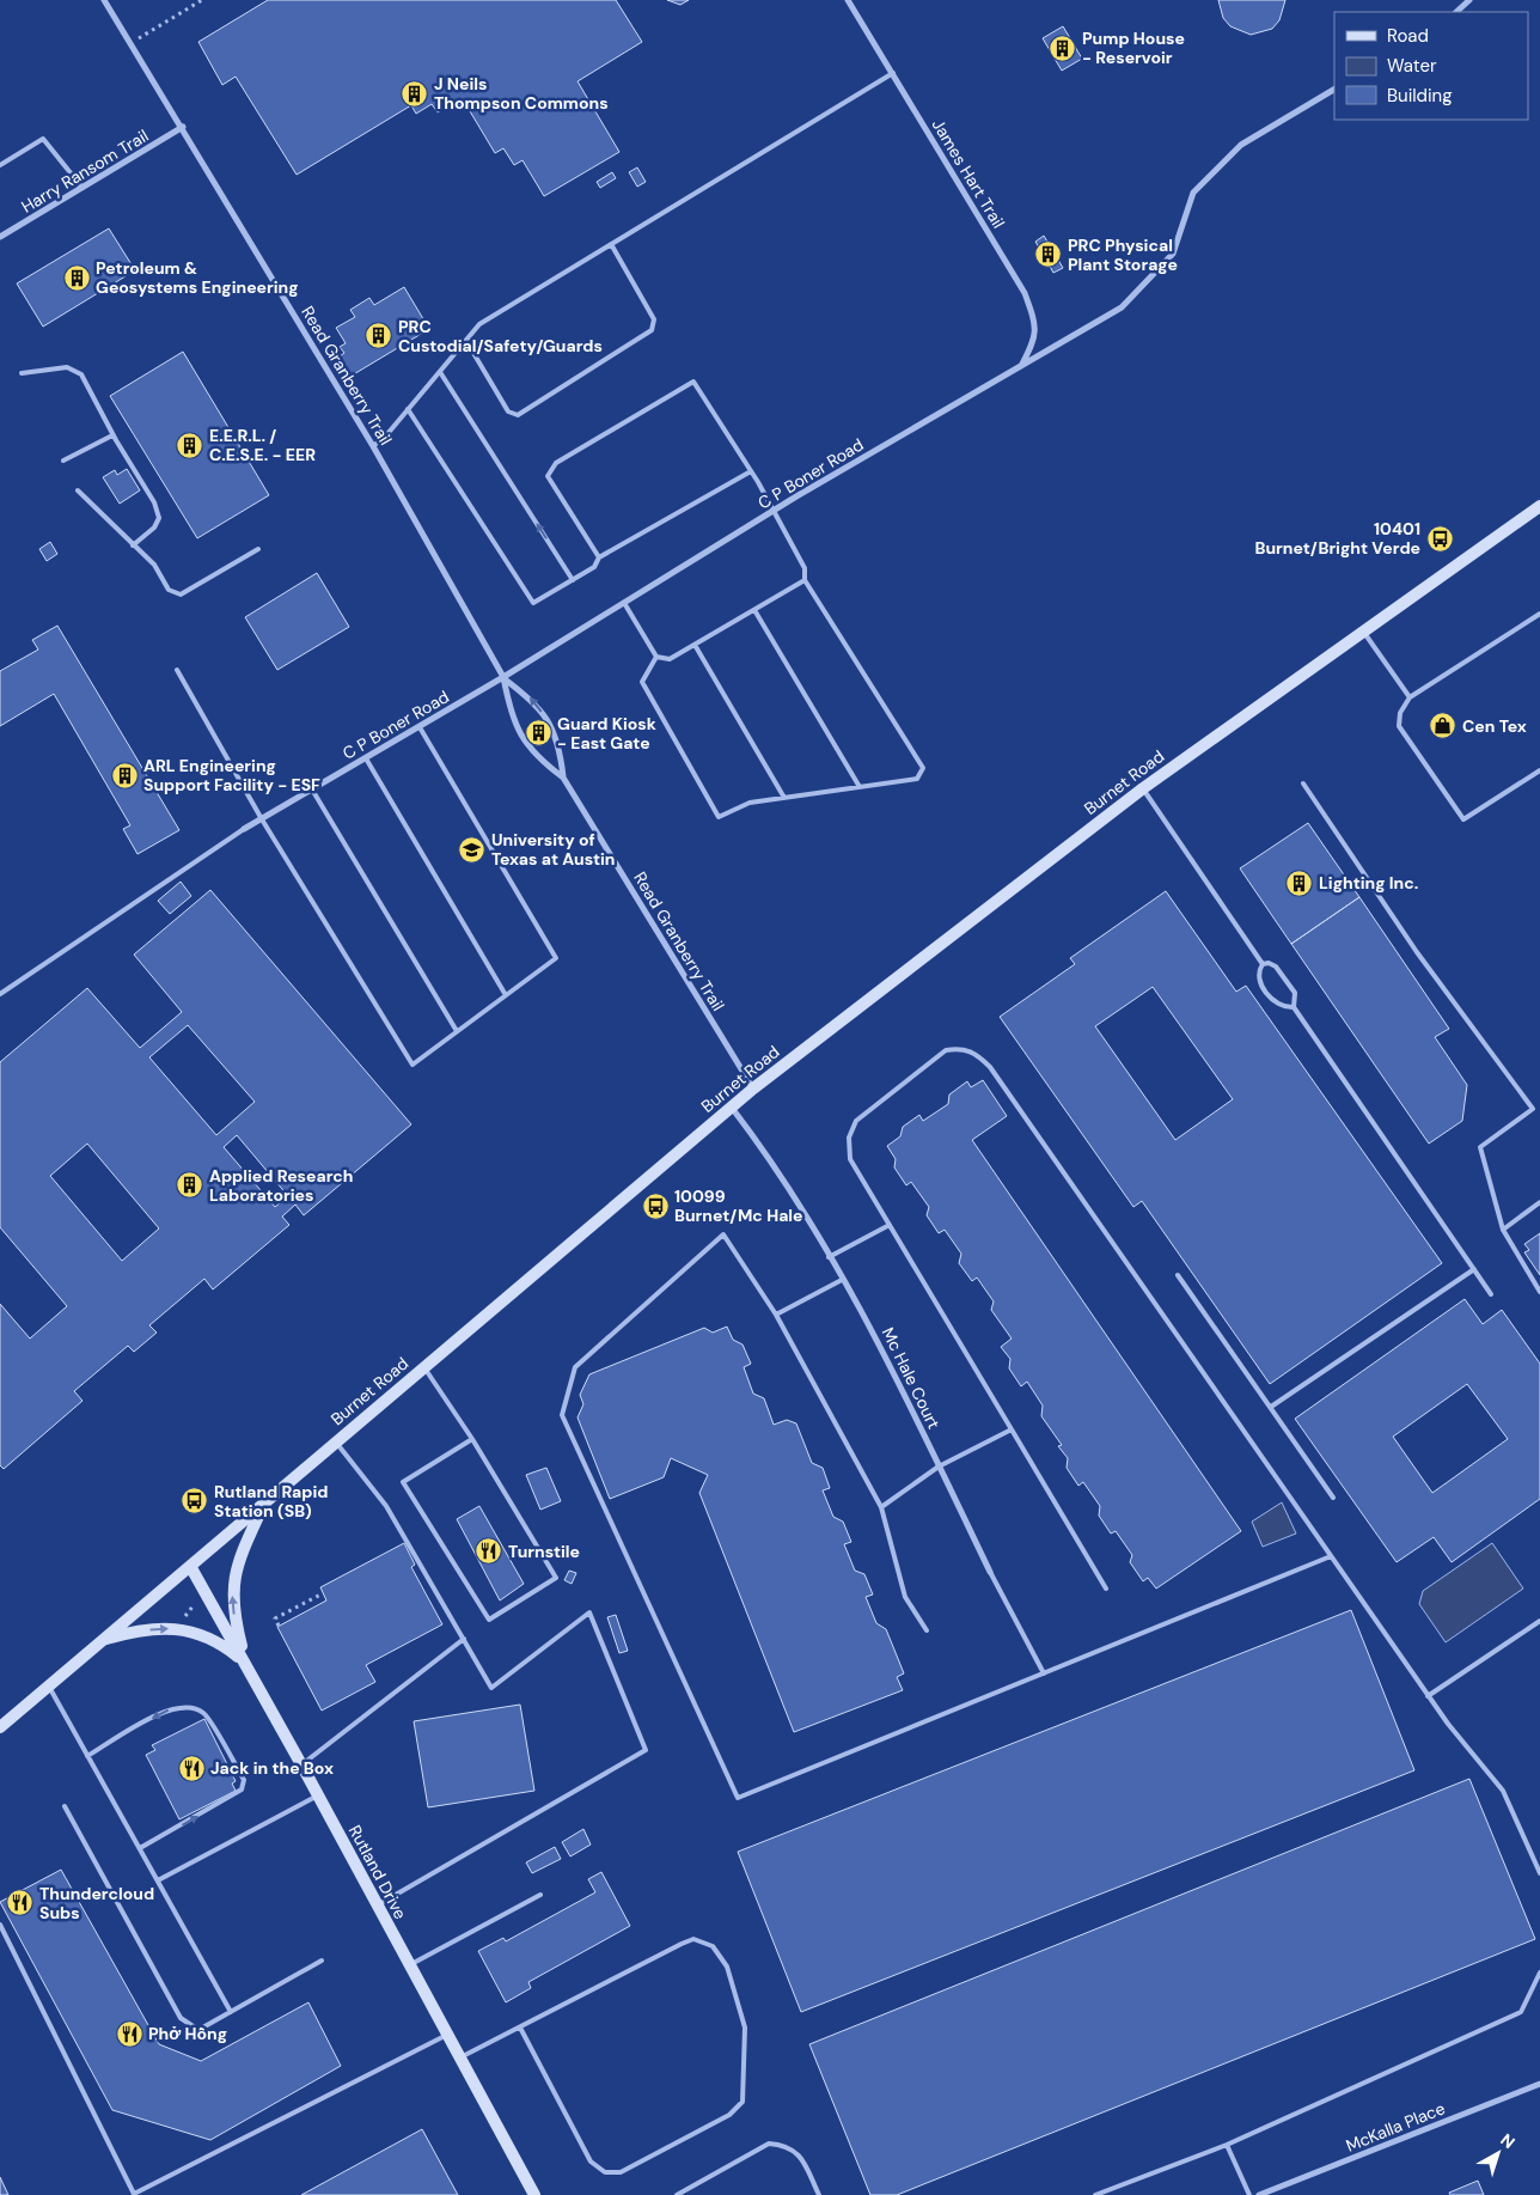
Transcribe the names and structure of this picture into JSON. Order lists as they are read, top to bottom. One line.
{"streets":{"main road":["Burnet Road","Rutland Drive"],"street":["Harry Ransom Trail","James Hart Trail","Read Granberry Trail","C P Boner Road","Mc Hale Court","McKalla Place"]},"crossings":[["Harry Ransom Trail","Read Granberry Trail"],["James Hart Trail","C P Boner Road"],["Read Granberry Trail","C P Boner Road"],["Read Granberry Trail","Burnet Road"],["Burnet Road","Mc Hale Court"],["Burnet Road","Rutland Drive"]],"places":{"building":["Pump House - Reservoir","J Neils Thompson Commons","PRC Physical Plant Storage","Petroleum & Geosystems Engineering","PRC Custodial/Safety/Guards","E.E.R.L. / C.E.S.E. - EER","Guard Kiosk - East Gate","ARL Engineering Support Facility - ESF","Lighting Inc.","Applied Research Laboratories"],"bus stop":["10401 Burnet/Bright Verde","10099 Burnet/Mc Hale","Rutland Rapid Station (SB)"],"shop":["Cen Tex"],"school or university":["University of Texas at Austin"],"restaurant":["Turnstile","Jack in the Box","Thundercloud Subs","Phở Hồng"]},"legend":["Road","Water","Building"],"north":"top right"}
